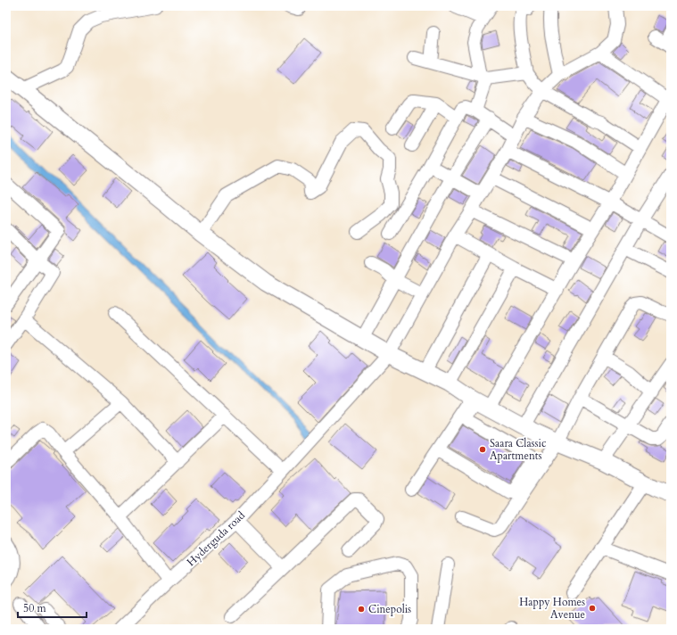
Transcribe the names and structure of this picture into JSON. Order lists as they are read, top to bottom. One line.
{"streets":{"street":["Hyderguda road"]},"places":["Saara Classic Apartments","Happy Homes Avenue","Cinepolis"],"scale_bar":"50 m"}
